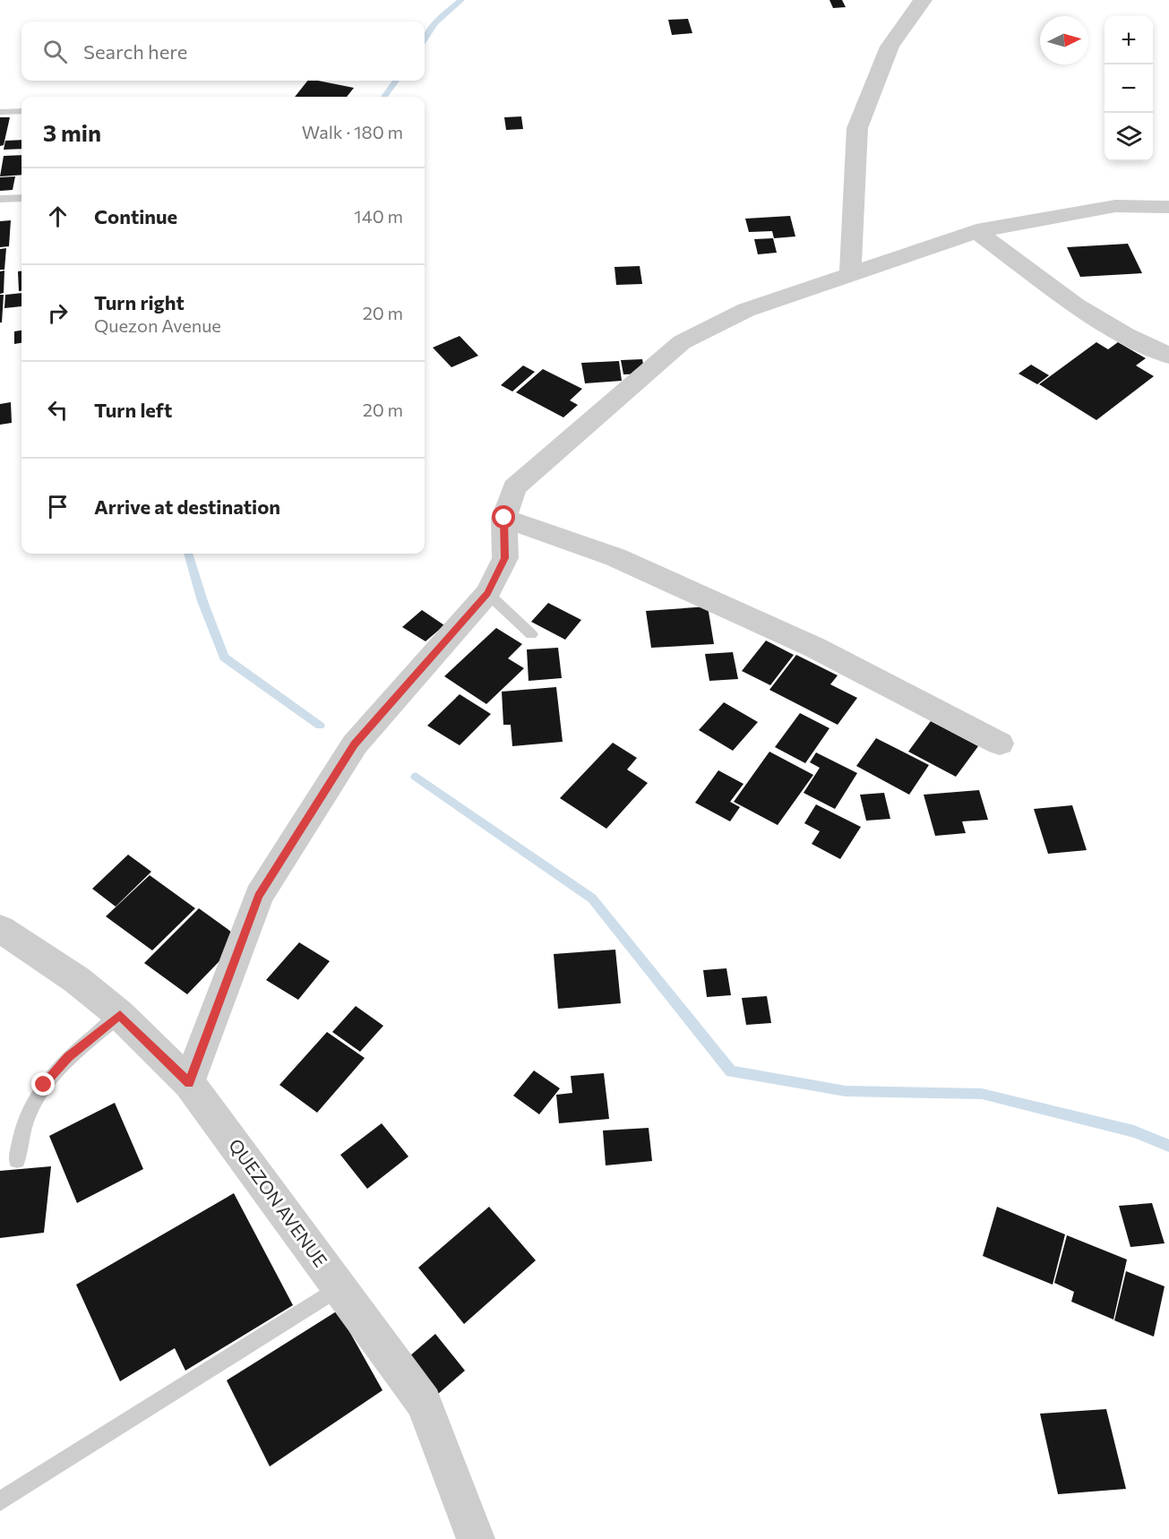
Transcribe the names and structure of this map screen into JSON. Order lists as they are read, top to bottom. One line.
{"streets":{"street":["QUEZON AVENUE"]},"north":"right","page":{"map_buttons":["+","−"],"search":"Search here","heading":["3 min","Walk · 180 m"],"list":[["Continue","140 m"],["Turn right","Quezon Avenue","20 m"],["Turn left","20 m"],"Arrive at destination"]}}
